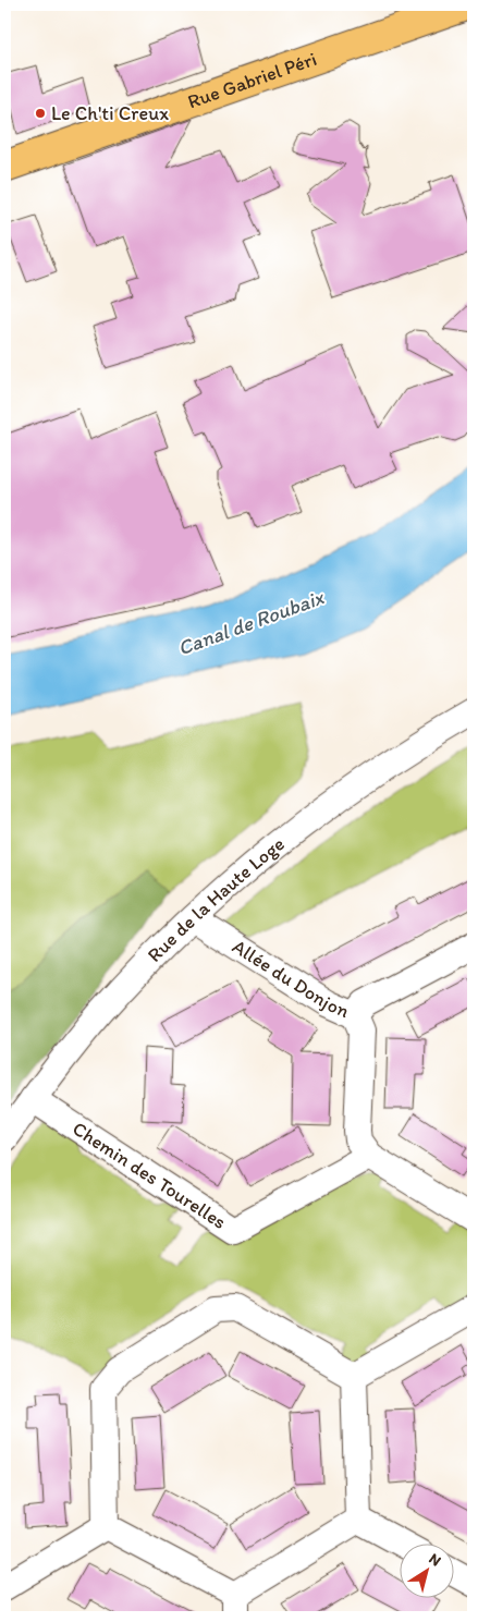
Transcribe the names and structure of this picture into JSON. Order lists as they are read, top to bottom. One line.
{"streets":{"main road":["Rue Gabriel Péri"],"street":["Rue de la Haute Loge","Allée du Donjon","Chemin des Tourelles"]},"crossings":[["Rue de la Haute Loge","Allée du Donjon"],["Rue de la Haute Loge","Chemin des Tourelles"]],"water":["Canal de Roubaix"],"places":["Le Ch'ti Creux"],"north":"top right"}
